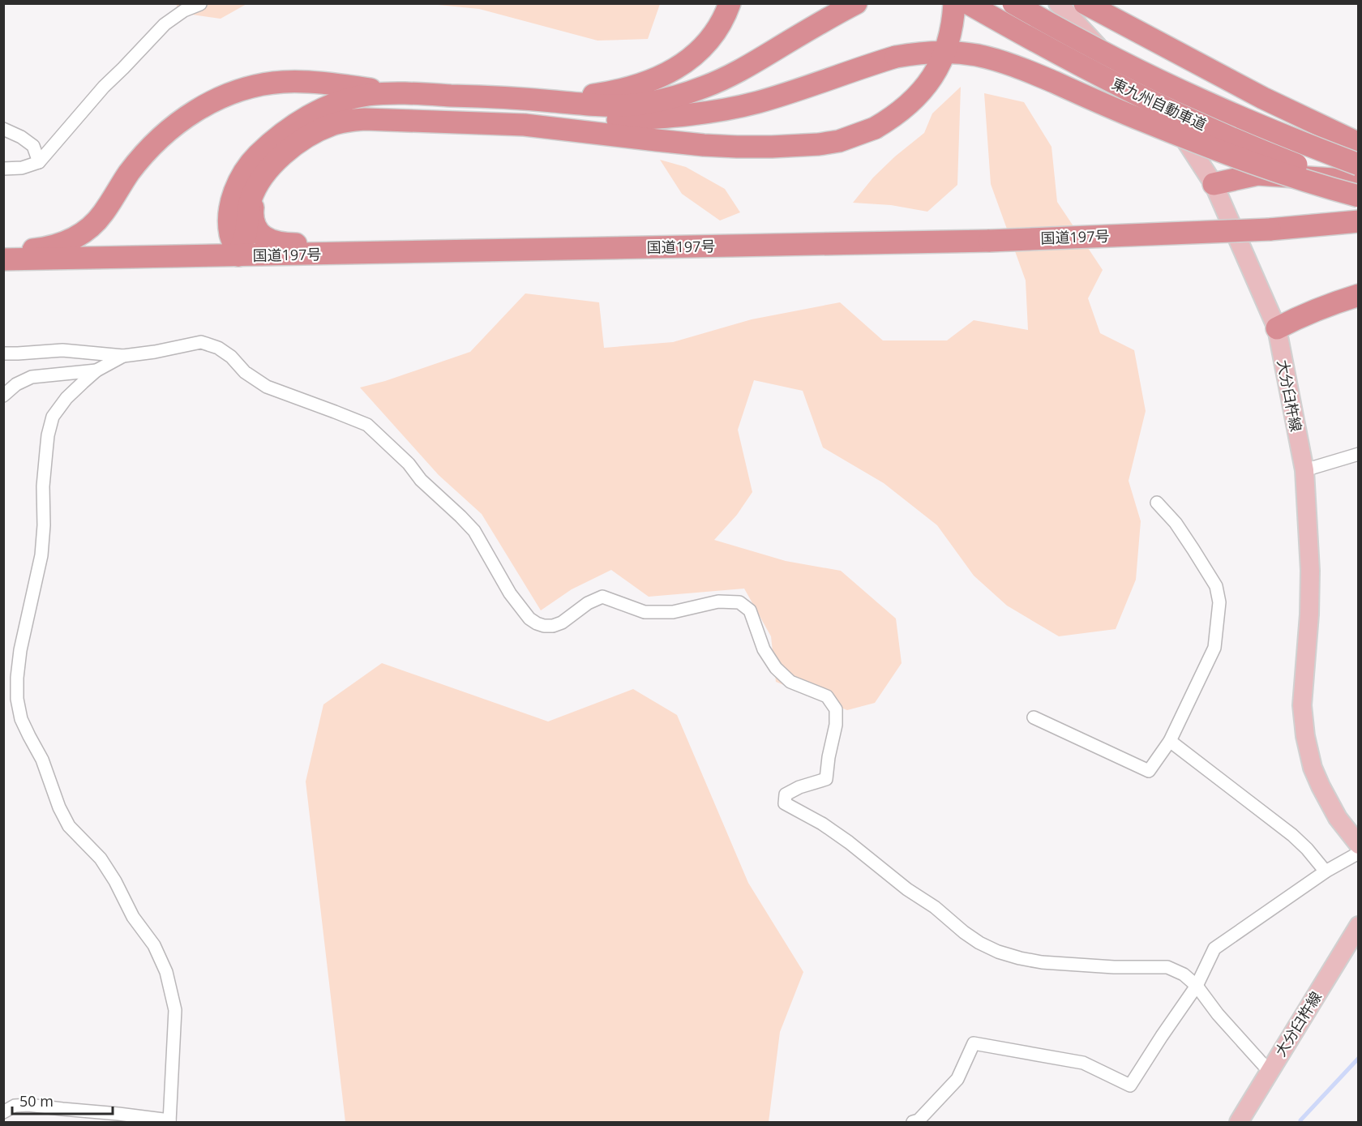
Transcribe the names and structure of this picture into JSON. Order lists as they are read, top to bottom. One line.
{"streets":{"highway":["東九州自動車道","国道197号"],"main road":["大分臼杵線"]},"scale_bar":"50 m"}
